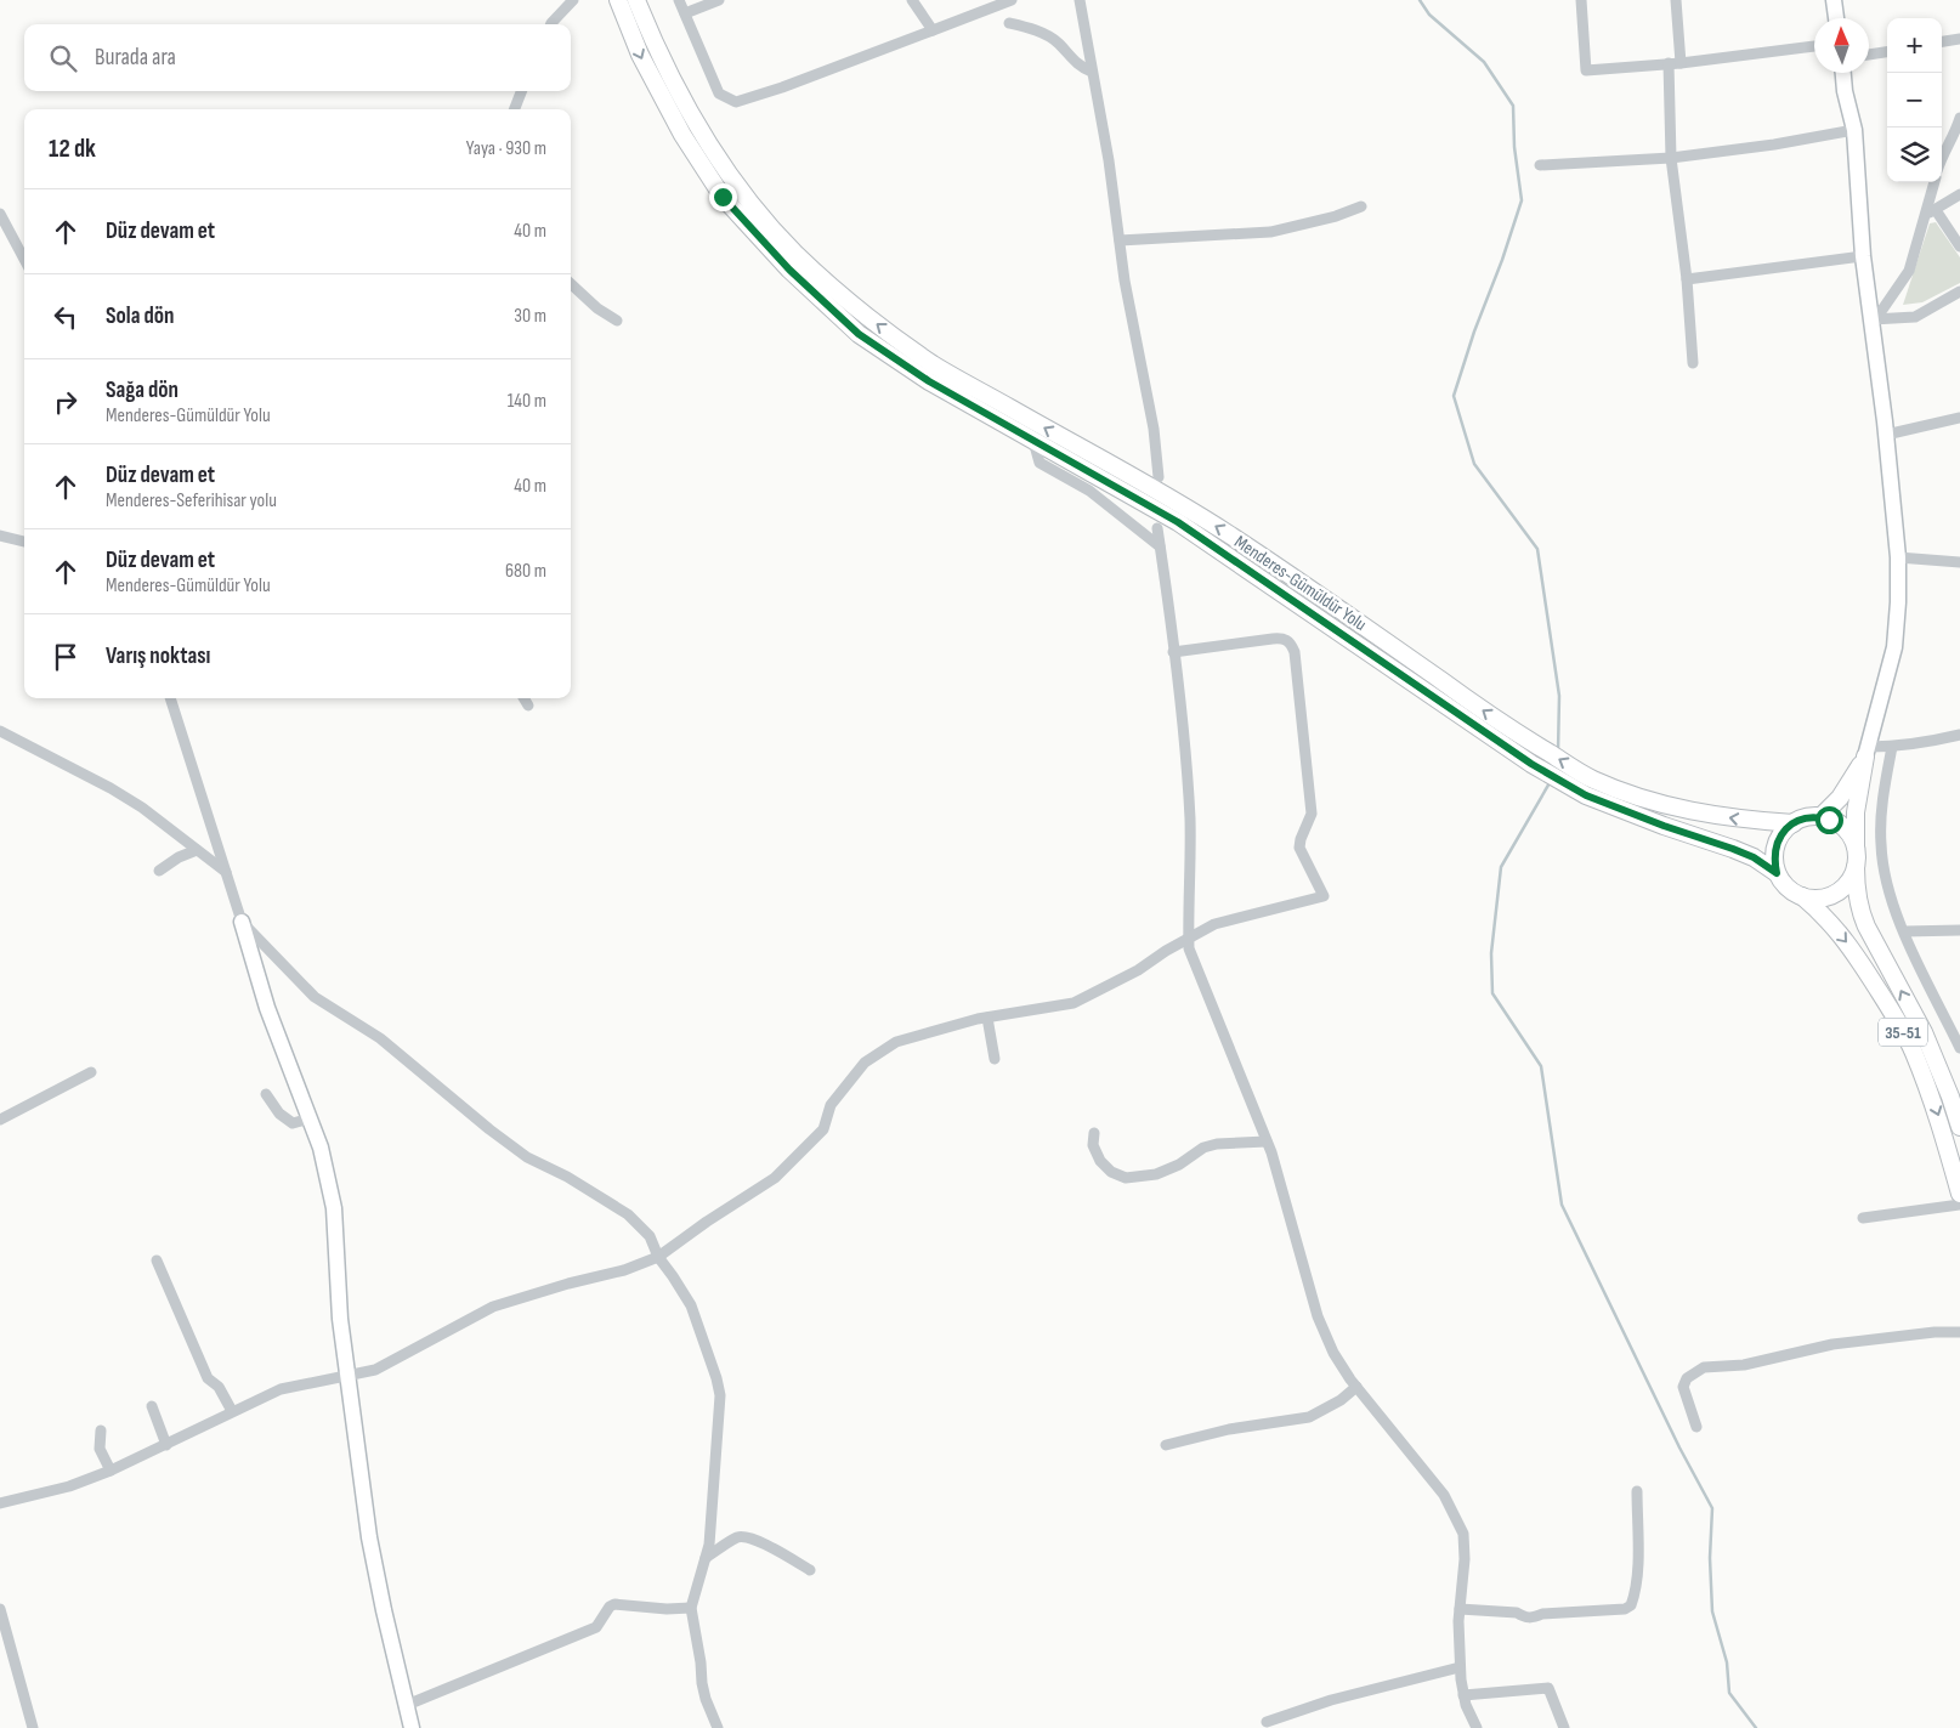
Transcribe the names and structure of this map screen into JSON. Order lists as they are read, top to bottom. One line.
{"streets":{"main road":["Menderes-Gümüldür Yolu","35-51"]},"crossings":[["Menderes-Gümüldür Yolu","35-51"]],"north":"top","page":{"map_buttons":["+","−"],"search":"Burada ara","heading":["12 dk","Yaya · 930 m"],"list":[["Düz devam et","40 m"],["Sola dön","30 m"],["Sağa dön","Menderes-Gümüldür Yolu","140 m"],["Düz devam et","Menderes-Seferihisar yolu","40 m"],["Düz devam et","Menderes-Gümüldür Yolu","680 m"],"Varış noktası"]}}
